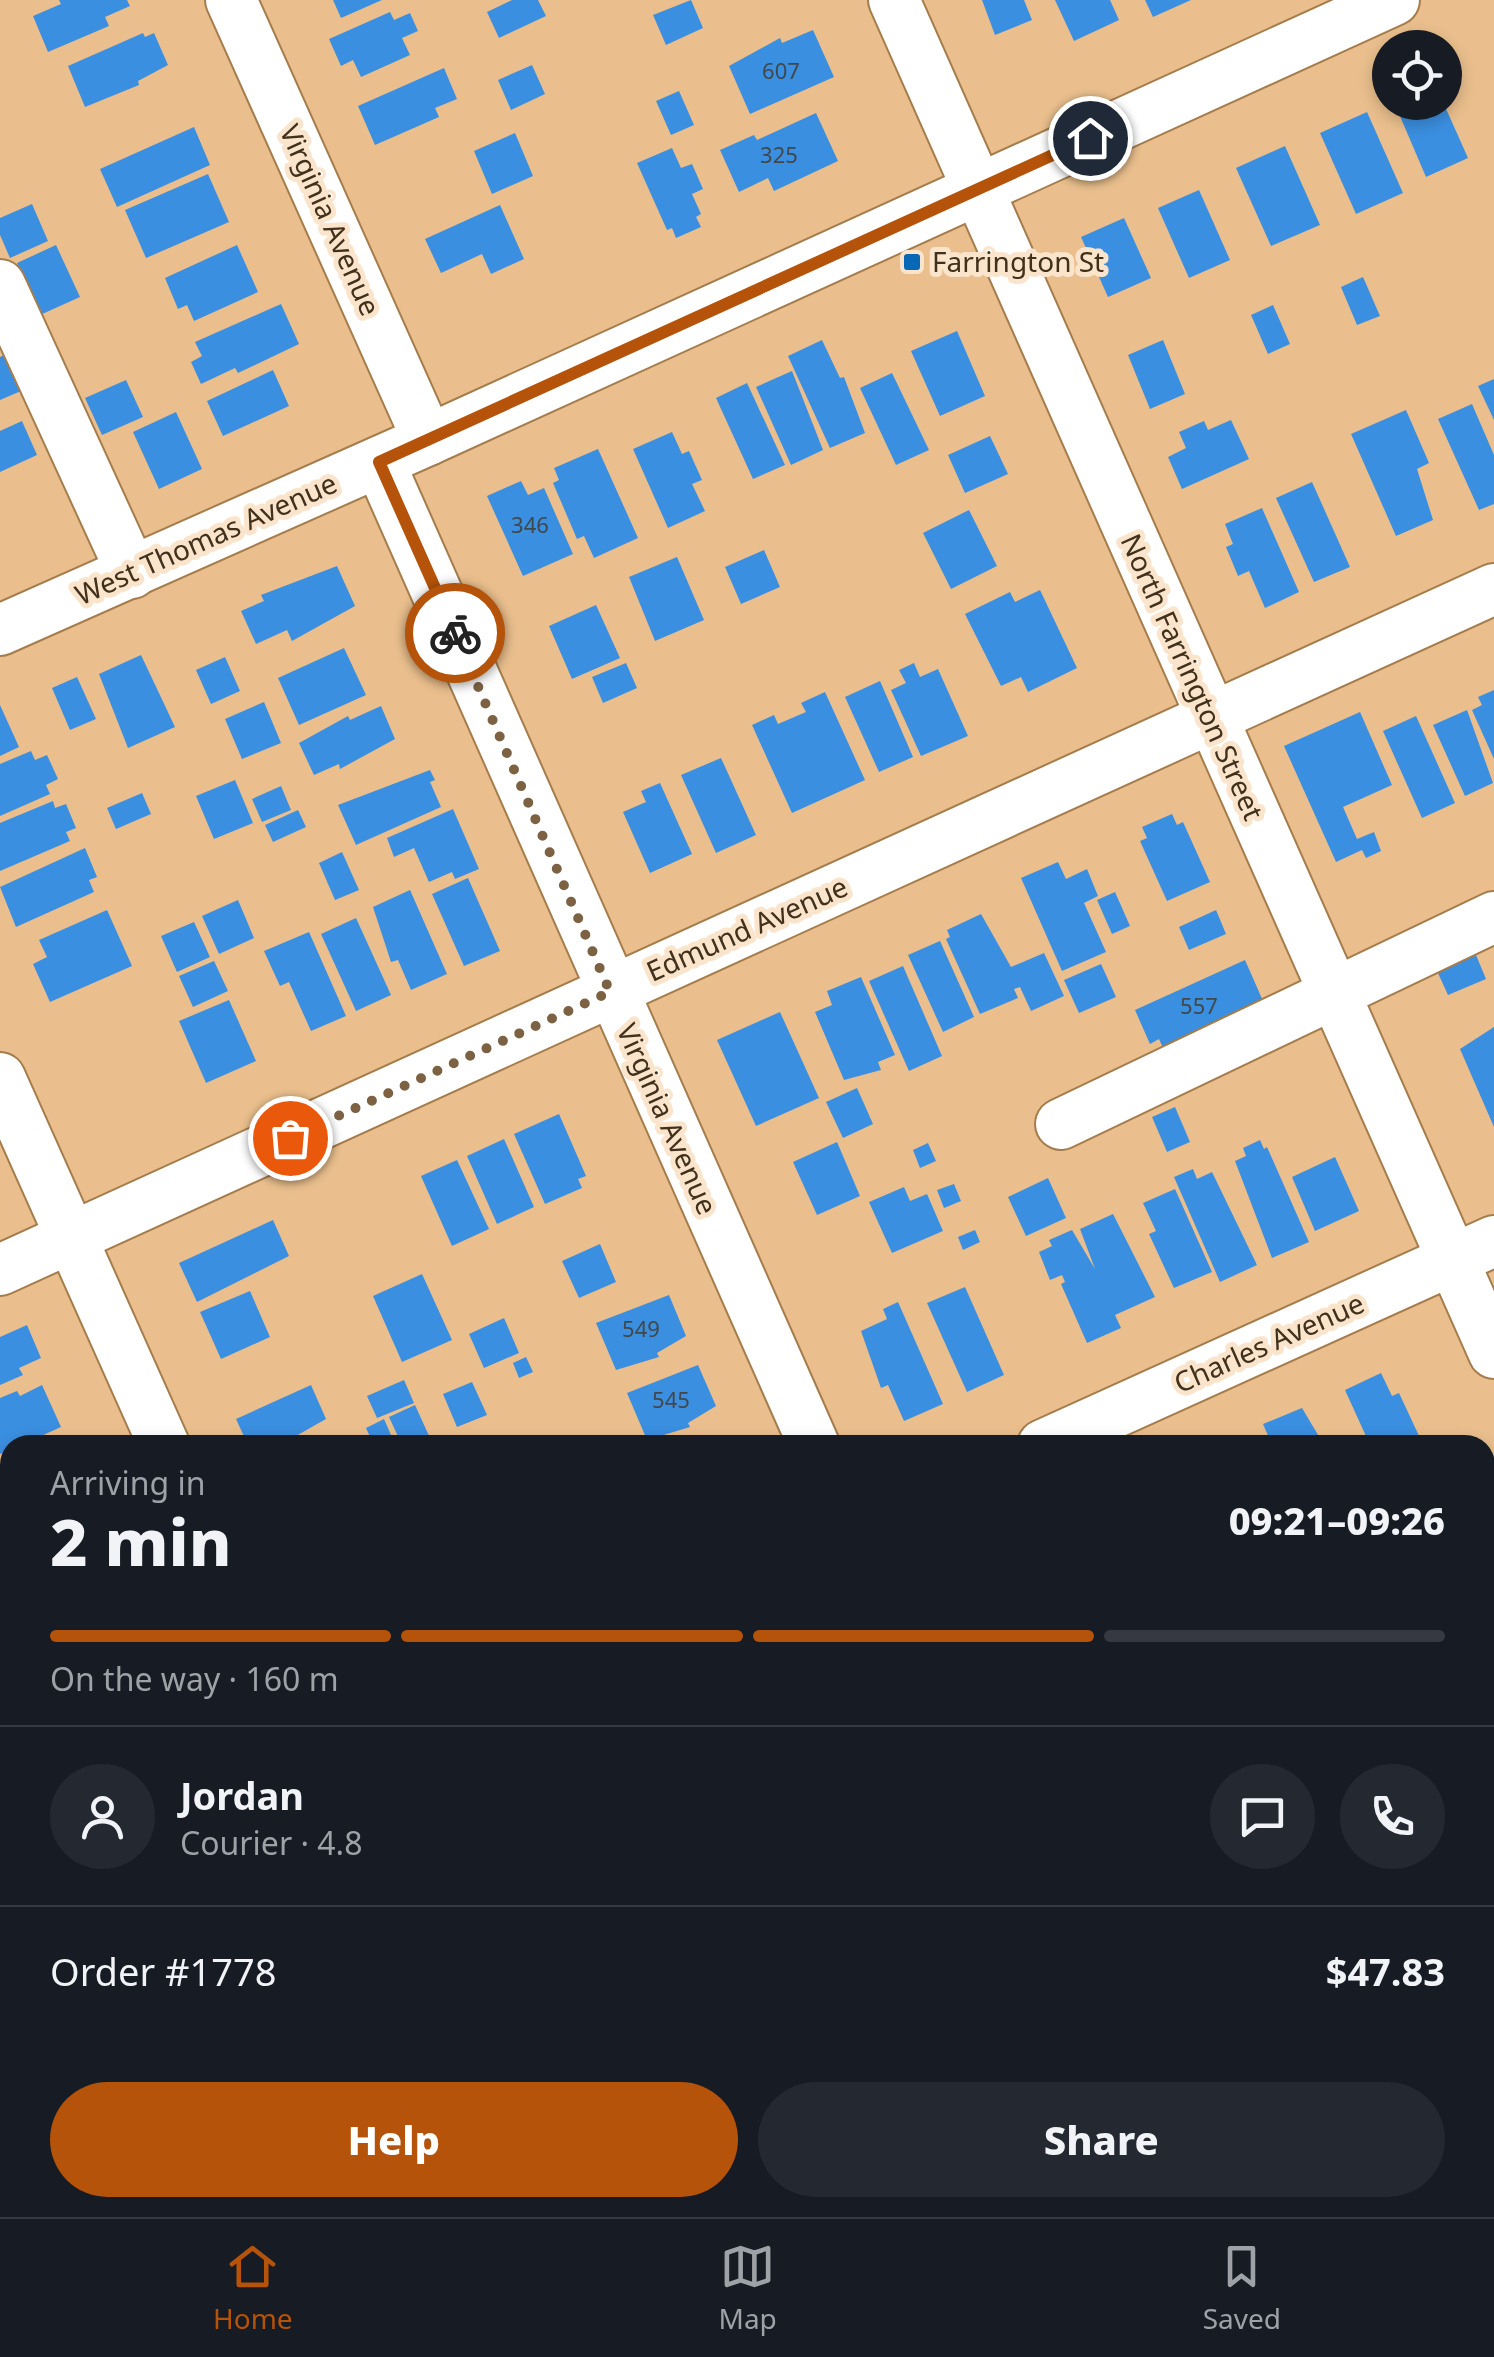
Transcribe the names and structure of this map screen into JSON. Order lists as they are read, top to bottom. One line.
{"streets":{"street":["Virginia Avenue","West Thomas Avenue","North Farrington Street","Edmund Avenue","Charles Avenue"]},"crossings":[["Virginia Avenue","West Thomas Avenue"],["Virginia Avenue","Edmund Avenue"],["West Thomas Avenue","North Farrington Street"],["North Farrington Street","Edmund Avenue"],["North Farrington Street","Charles Avenue"]],"places":{"transit":["Farrington St"]},"house_numbers":["607","325","346","557","549","545"],"page":{"heading":["2 min","Arriving in","09:21–09:26"],"panel":["Jordan","Courier · 4.8","Order #1778","$47.83"],"bar":"On the way · 160 m","buttons":["Help","Share"],"tabs":["Home","Map","Saved"]}}
